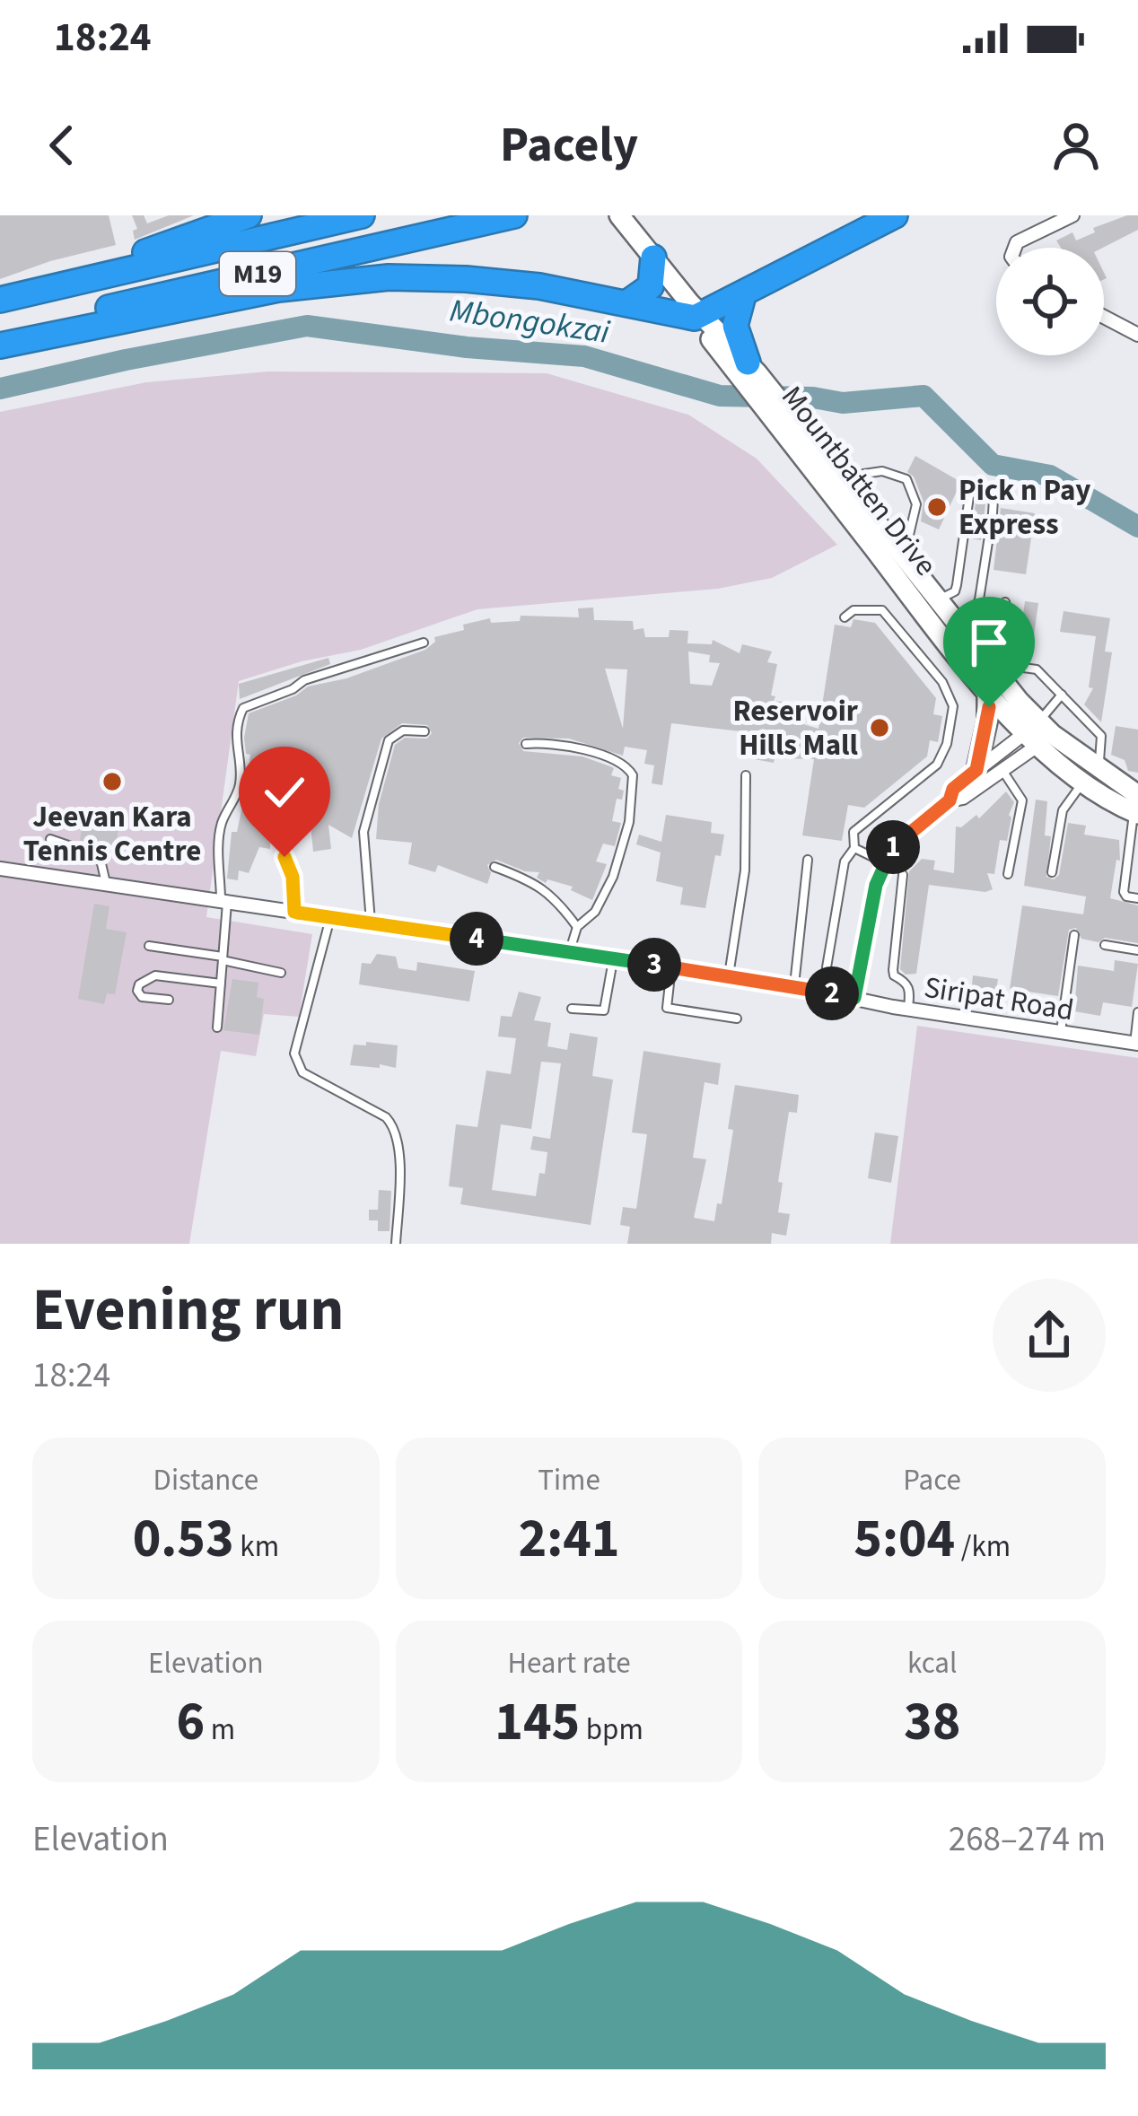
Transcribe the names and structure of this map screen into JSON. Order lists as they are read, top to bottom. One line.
{"streets":{"highway":["M19"],"main road":["Mountbatten Drive"],"street":["Siripat Road"]},"water":["Mbongokzai"],"places":["Pick n Pay Express","Reservoir Hills Mall","Jeevan Kara Tennis Centre"],"page":{"status":"18:24","header":"Pacely","pins":["1","4","3","2"],"heading":["Evening run","18:24"],"stats":[["Distance","0.53 km"],["Time","2:41"],["Pace","5:04 /km"],["Elevation","6 m"],["Heart rate","145 bpm"],["kcal","38"]],"chart":["Elevation","268–274 m"]}}
